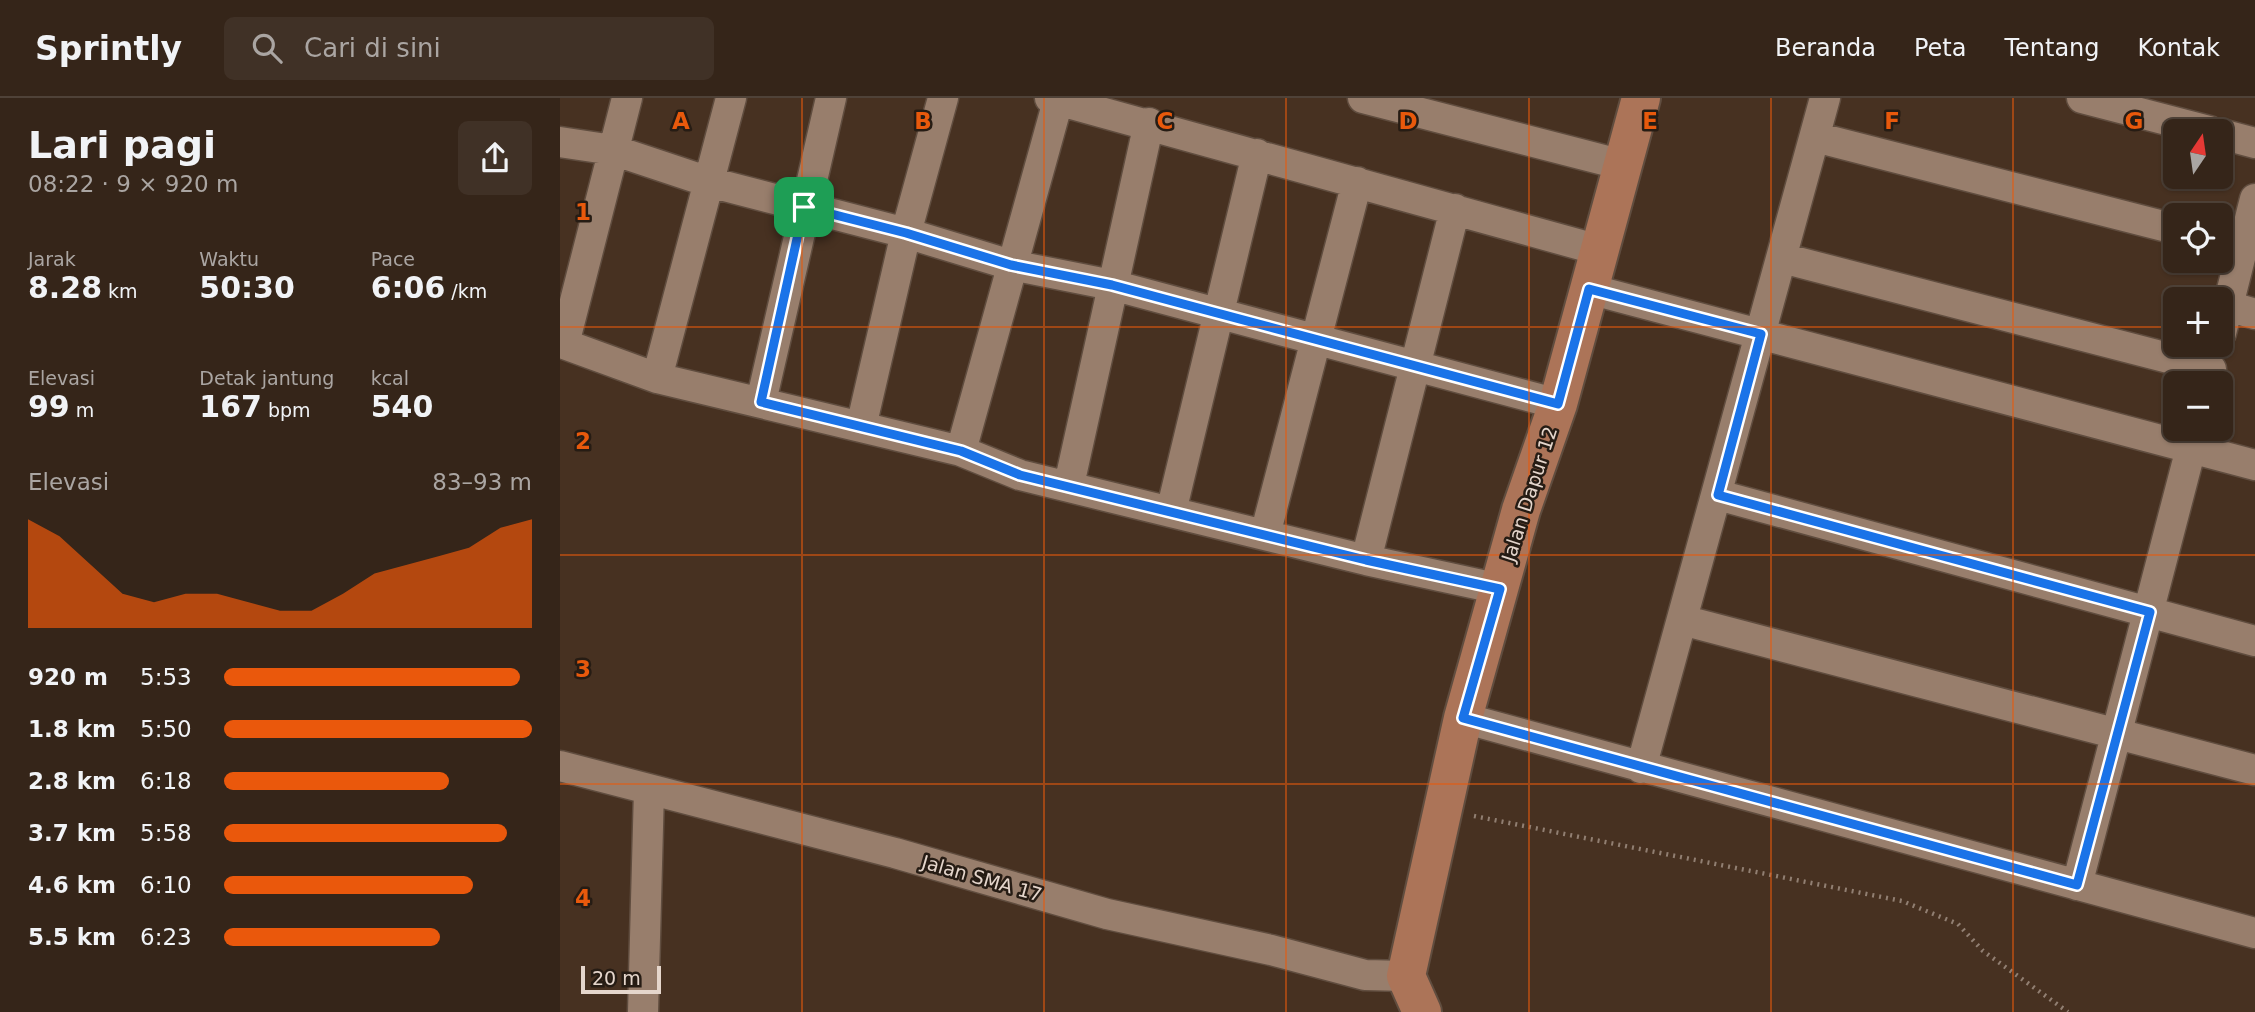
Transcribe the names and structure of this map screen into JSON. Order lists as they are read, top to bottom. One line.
{"streets":{"street":["Jalan Dapur 12","Jalan SMA 17"]},"crossings":[["Jalan Dapur 12","Jalan SMA 17"]],"scale_bar":"20 m","north":"top","page":{"header":"Sprintly","search":"Cari di sini","nav":["Beranda","Peta","Tentang","Kontak"],"heading":["Lari pagi","08:22 · 9 × 920 m"],"map_buttons":["+","−"],"stats":[["Jarak","8.28 km"],["Waktu","50:30"],["Pace","6:06 /km"],["Elevasi","99 m"],["Detak jantung","167 bpm"],["kcal","540"]],"chart":["Elevasi","83–93 m"],"list":[{"name":"920 m","note":"5:53"},{"name":"1.8 km","note":"5:50"},{"name":"2.8 km","note":"6:18"},{"name":"3.7 km","note":"5:58"},{"name":"4.6 km","note":"6:10"},{"name":"5.5 km","note":"6:23"}],"scale":"20 m"},"grid":{"columns":["A","B","C","D","E","F","G"],"rows":["1","2","3","4"]}}
